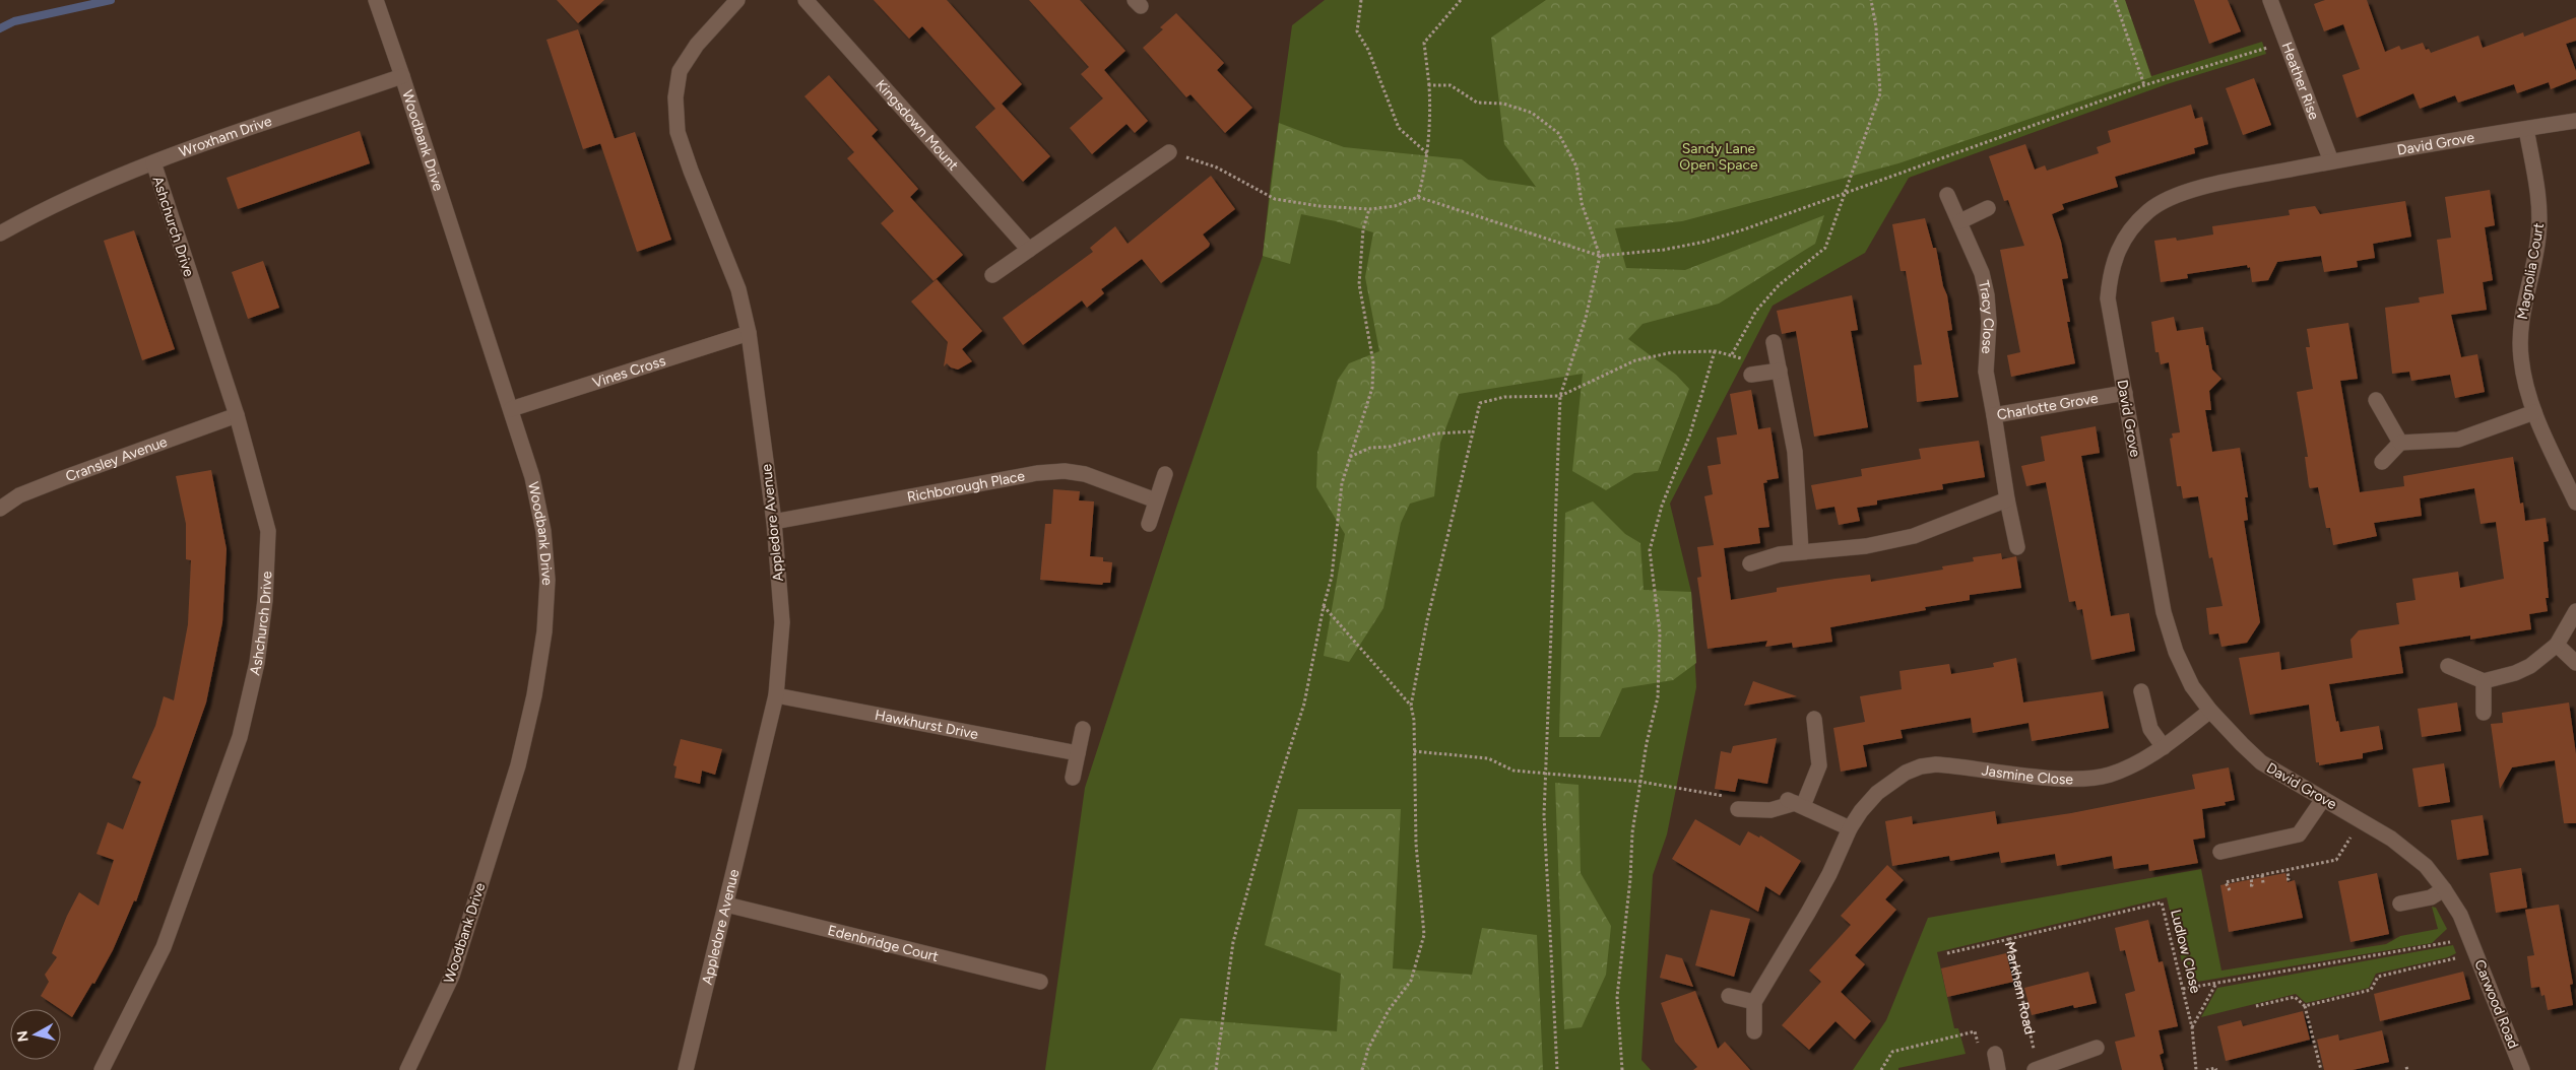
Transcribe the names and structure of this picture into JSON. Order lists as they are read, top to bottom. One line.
{"streets":{"street":["Heather Rise","Kingsdown Mount","Wroxham Drive","Woodbank Drive","David Grove","Ashchurch Drive","Magnolia Court","Tracy Close","Vines Cross","Charlotte Grove","Cransley Avenue","Richborough Place","Appledore Avenue","Hawkhurst Drive","Jasmine Close","Edenbridge Court","Carwood Road"],"path":["Ludlow Close","Markham Road"]},"crossings":[["Heather Rise","David Grove"],["Wroxham Drive","Woodbank Drive"],["Wroxham Drive","Ashchurch Drive"],["Woodbank Drive","Vines Cross"],["David Grove","Magnolia Court"],["David Grove","Charlotte Grove"],["David Grove","Jasmine Close"],["David Grove","Carwood Road"],["Ashchurch Drive","Cransley Avenue"],["Tracy Close","Charlotte Grove"],["Vines Cross","Appledore Avenue"],["Richborough Place","Appledore Avenue"],["Appledore Avenue","Hawkhurst Drive"],["Appledore Avenue","Edenbridge Court"],["Ludlow Close","Markham Road"]],"parks":["Sandy Lane Open Space"],"north":"left"}
